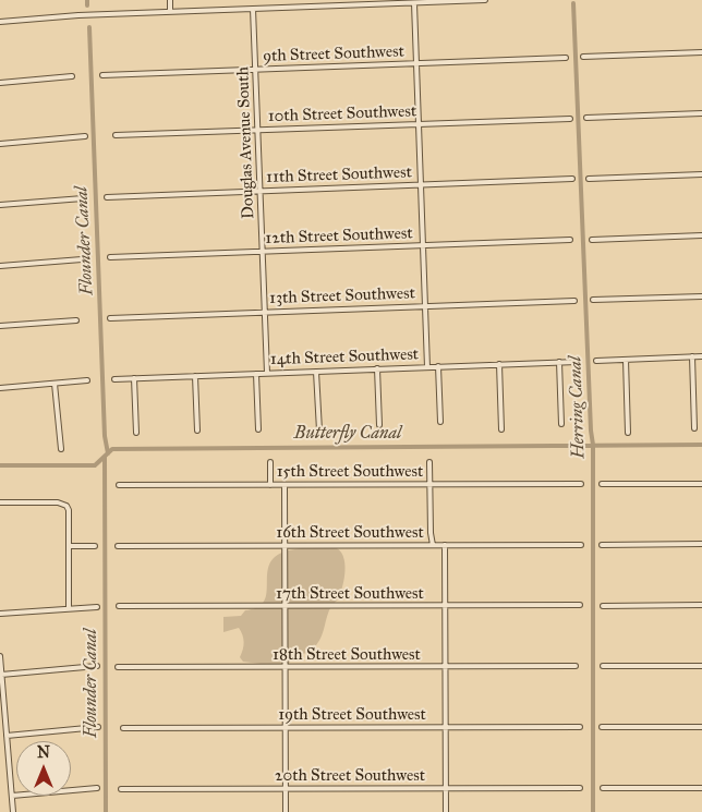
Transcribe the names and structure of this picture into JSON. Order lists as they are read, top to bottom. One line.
{"streets":{"street":["9th Street Southwest","10th Street Southwest","Douglas Avenue South","11th Street Southwest","12th Street Southwest","13th Street Southwest","14th Street Southwest","15th Street Southwest","16th Street Southwest","17th Street Southwest","18th Street Southwest","19th Street Southwest","20th Street Southwest"]},"crossings":[["9th Street Southwest","Douglas Avenue South"],["10th Street Southwest","Douglas Avenue South"],["Douglas Avenue South","11th Street Southwest"],["Douglas Avenue South","12th Street Southwest"],["Douglas Avenue South","13th Street Southwest"],["Douglas Avenue South","14th Street Southwest"]],"water":["Flounder Canal","Herring Canal","Butterfly Canal"],"north":"top"}
